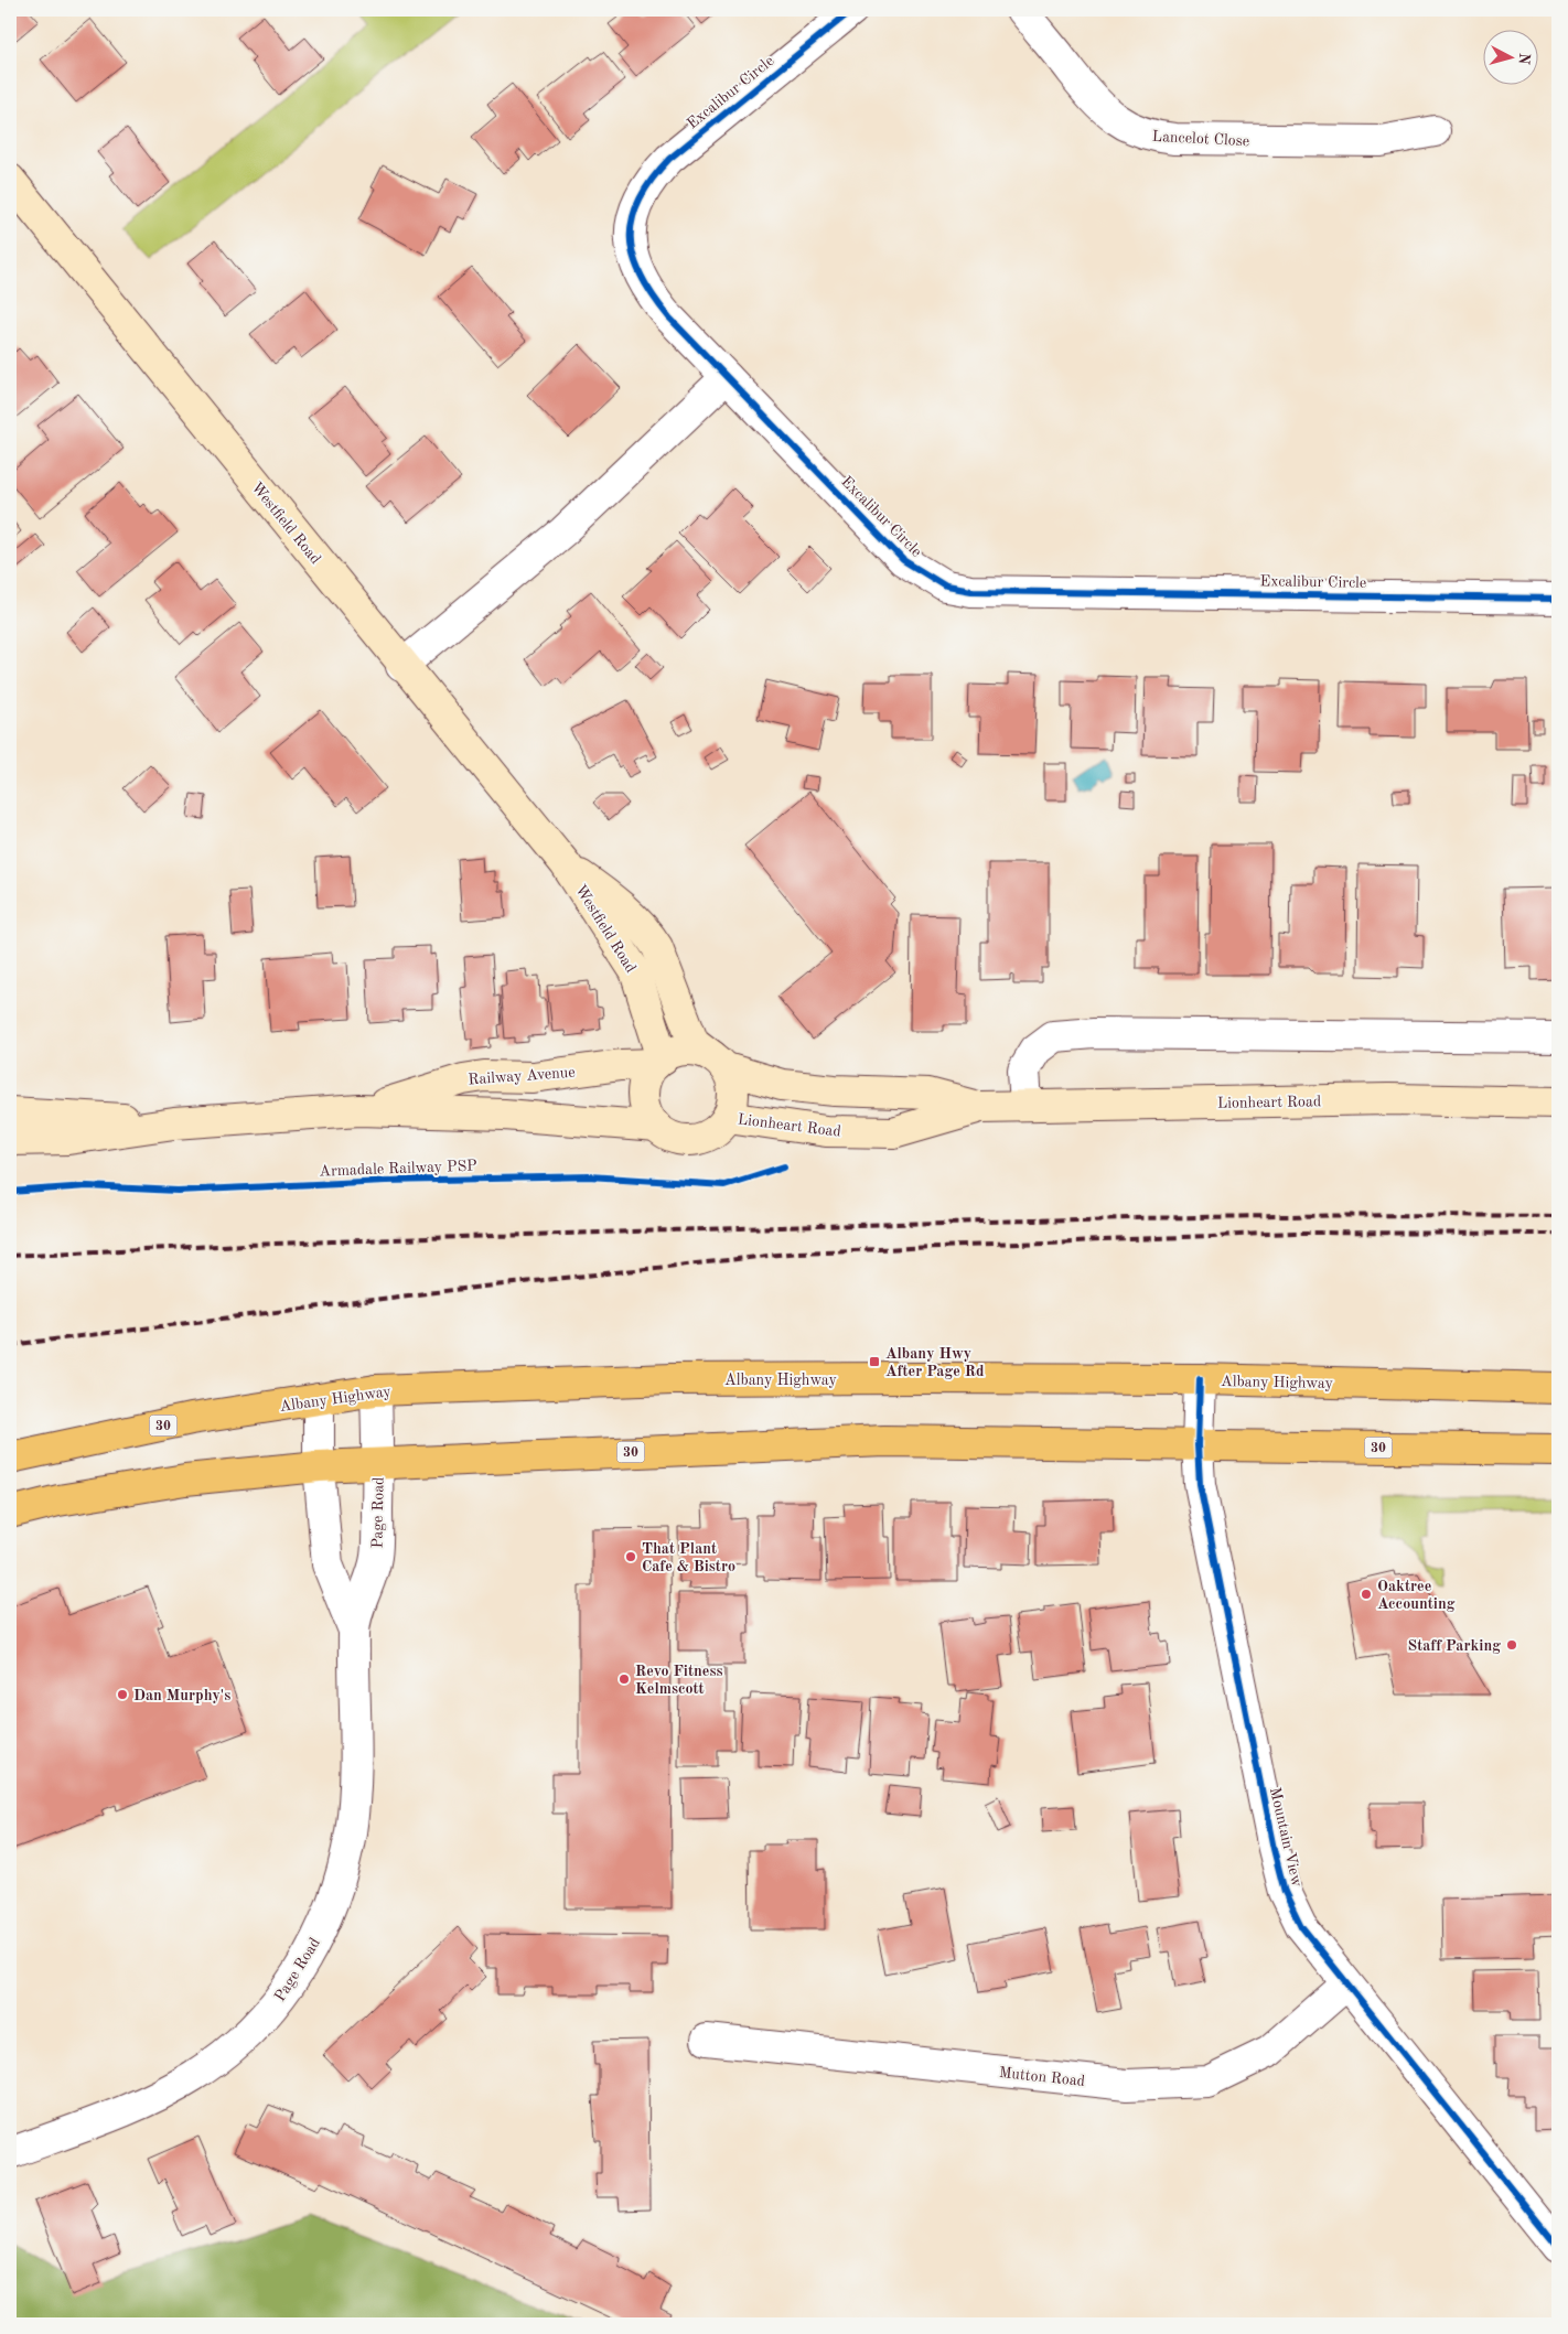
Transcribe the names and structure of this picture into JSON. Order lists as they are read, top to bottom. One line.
{"streets":{"highway":["Albany Highway","30"],"main road":["Westfield Road","Railway Avenue","Lionheart Road"],"street":["Excalibur Circle","Lancelot Close","Page Road","Mountain View","Mutton Road"],"cycle path":["Armadale Railway PSP"]},"crossings":[["Westfield Road","Railway Avenue"],["Westfield Road","Lionheart Road"],["Railway Avenue","Lionheart Road"],["Albany Highway","Page Road"],["Albany Highway","Mountain View"],["30","Page Road"],["30","Mountain View"],["Mountain View","Mutton Road"]],"places":{"transit":["Albany Hwy After Page Rd"],"other":["That Plant Cafe & Bistro","Oaktree Accounting","Staff Parking","Revo Fitness Kelmscott","Dan Murphy's"]},"north":"right"}
